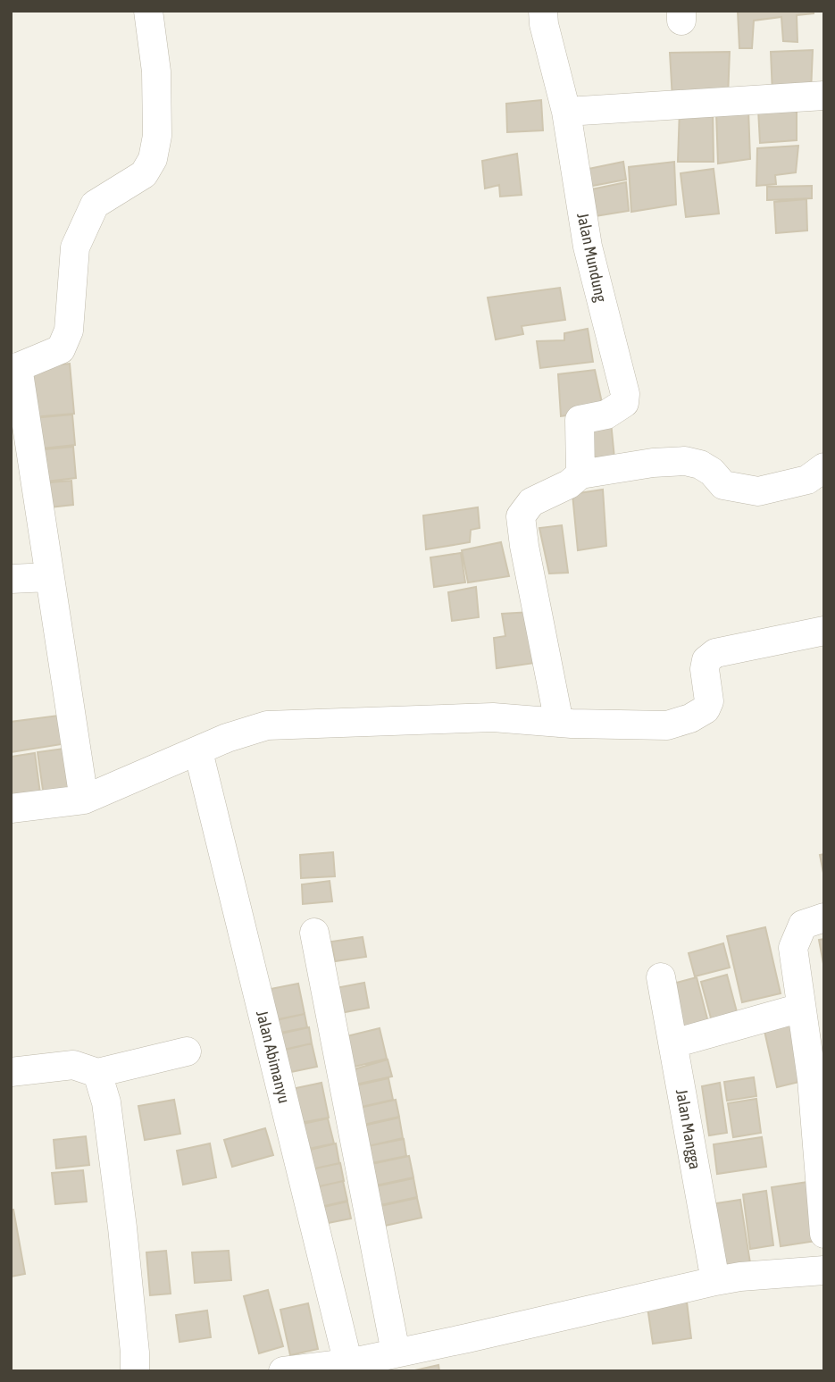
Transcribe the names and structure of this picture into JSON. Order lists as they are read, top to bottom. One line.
{"streets":{"street":["Jalan Mundung","Jalan Abimanyu","Jalan Mangga"]}}
